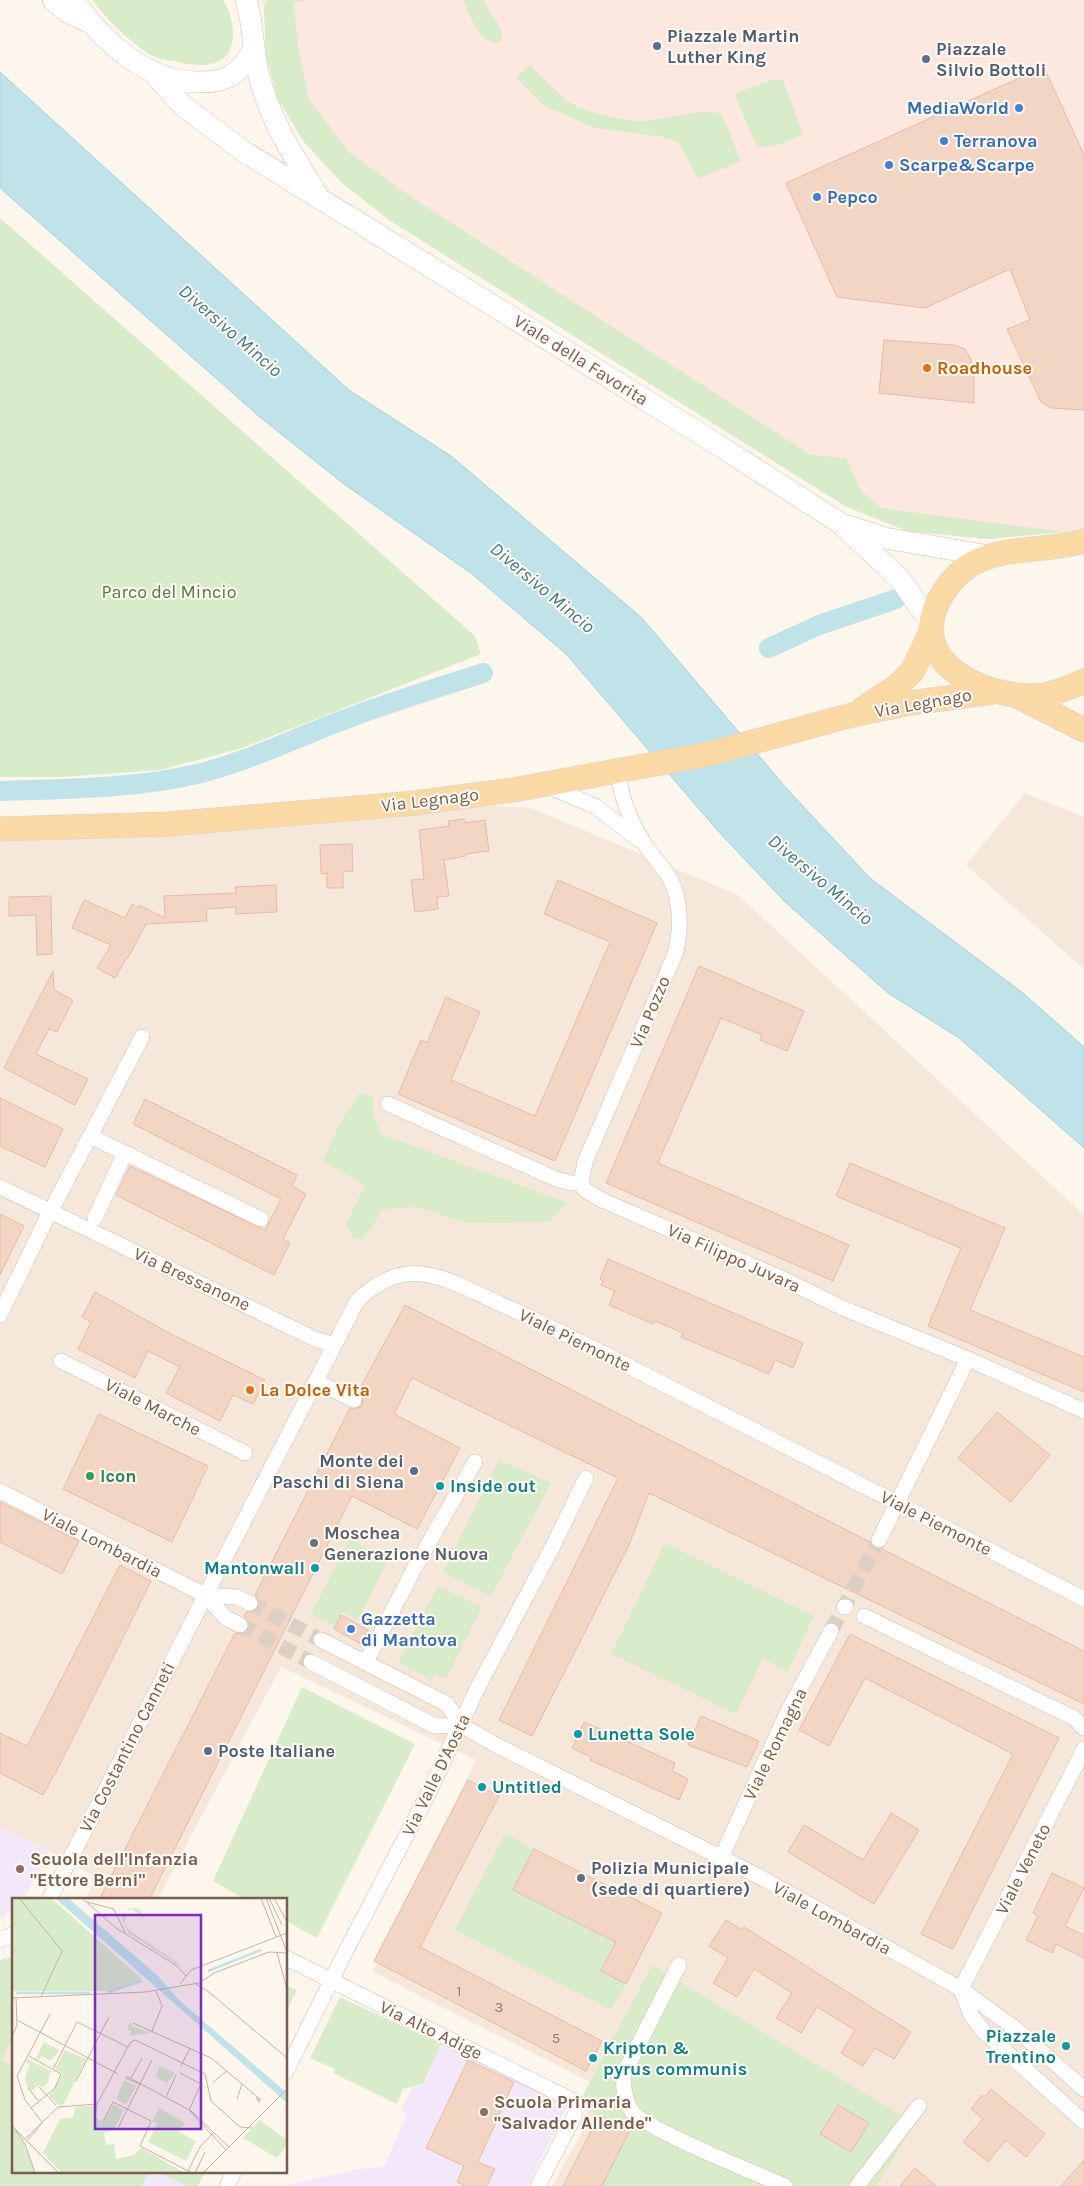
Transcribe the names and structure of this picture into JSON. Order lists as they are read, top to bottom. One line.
{"streets":{"main road":["Viale della Favorita","Via Legnago"],"street":["Via Pozzo","Via Filippo Juvara","Via Bressanone","Viale Piemonte","Viale Marche","Viale Lombardia","Viale Romagna","Via Costantino Canneti","Via Valle D'Aosta","Viale Veneto","Via Alto Adige"]},"crossings":[["Viale della Favorita","Via Legnago"],["Via Legnago","Via Pozzo"],["Via Pozzo","Via Filippo Juvara"],["Via Bressanone","Viale Piemonte"],["Viale Piemonte","Viale Lombardia"],["Viale Piemonte","Via Costantino Canneti"],["Viale Lombardia","Viale Romagna"],["Viale Lombardia","Via Costantino Canneti"],["Viale Lombardia","Via Valle D'Aosta"],["Viale Lombardia","Viale Veneto"],["Via Valle D'Aosta","Via Alto Adige"]],"water":["Diversivo Mincio"],"parks":["Parco del Mincio"],"places":["Piazzale Martin Luther King","Piazzale Silvio Bottoli","MediaWorld","Terranova","Scarpe&Scarpe","Pepco","Roadhouse","La Dolce Vita","Monte dei Paschi di Siena","Icon","Inside out","Moschea Generazione Nuova","Mantonwall","Gazzetta di Mantova","Lunetta Sole","Poste Italiane","Untitled","Scuola dell'Infanzia \"Ettore Berni\"","Polizia Municipale (sede di quartiere)","Piazzale Trentino","Kripton & pyrus communis","Scuola Primaria \"Salvador Allende\""],"house_numbers":["1","3","5"]}
